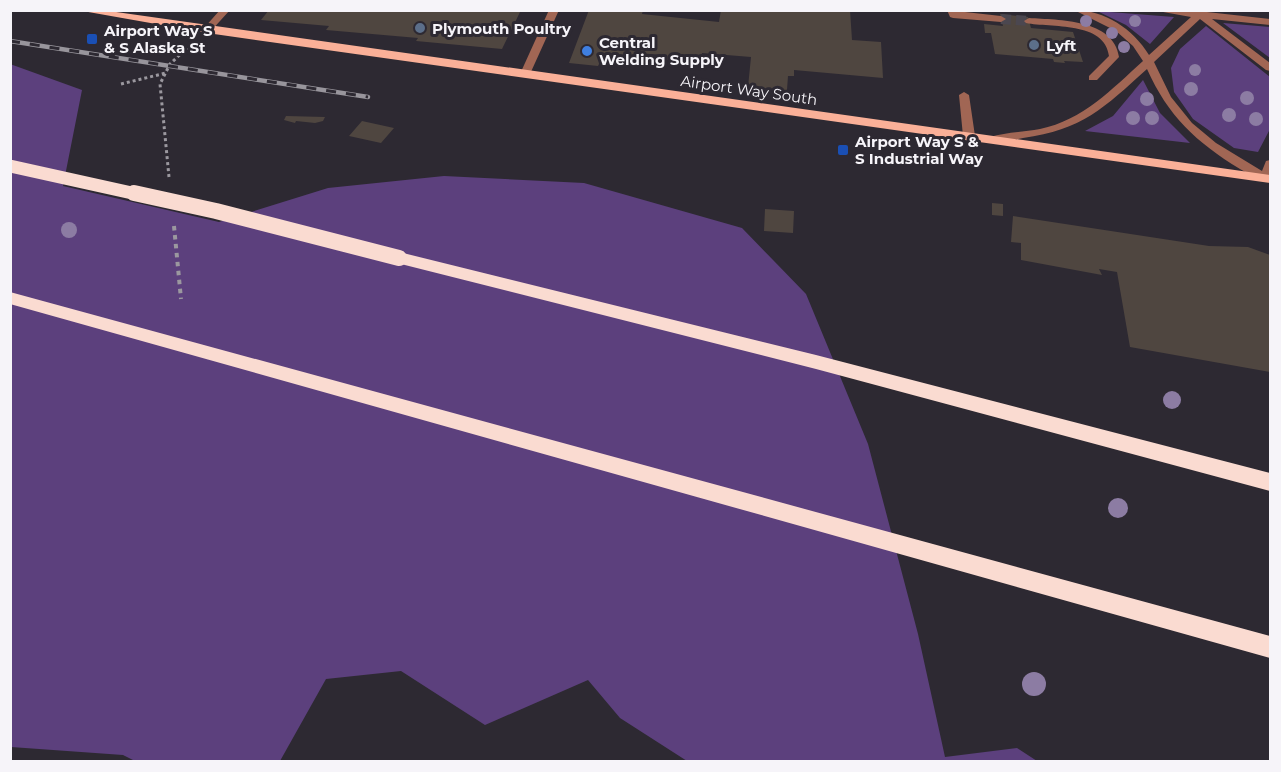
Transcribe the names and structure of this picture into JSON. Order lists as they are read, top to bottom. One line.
{"streets":{"main road":["Airport Way South"]},"places":{"other":["Plymouth Poultry","Lyft","Central Welding Supply"],"transit":["Airport Way S & S Alaska St","Airport Way S & S Industrial Way"]}}
